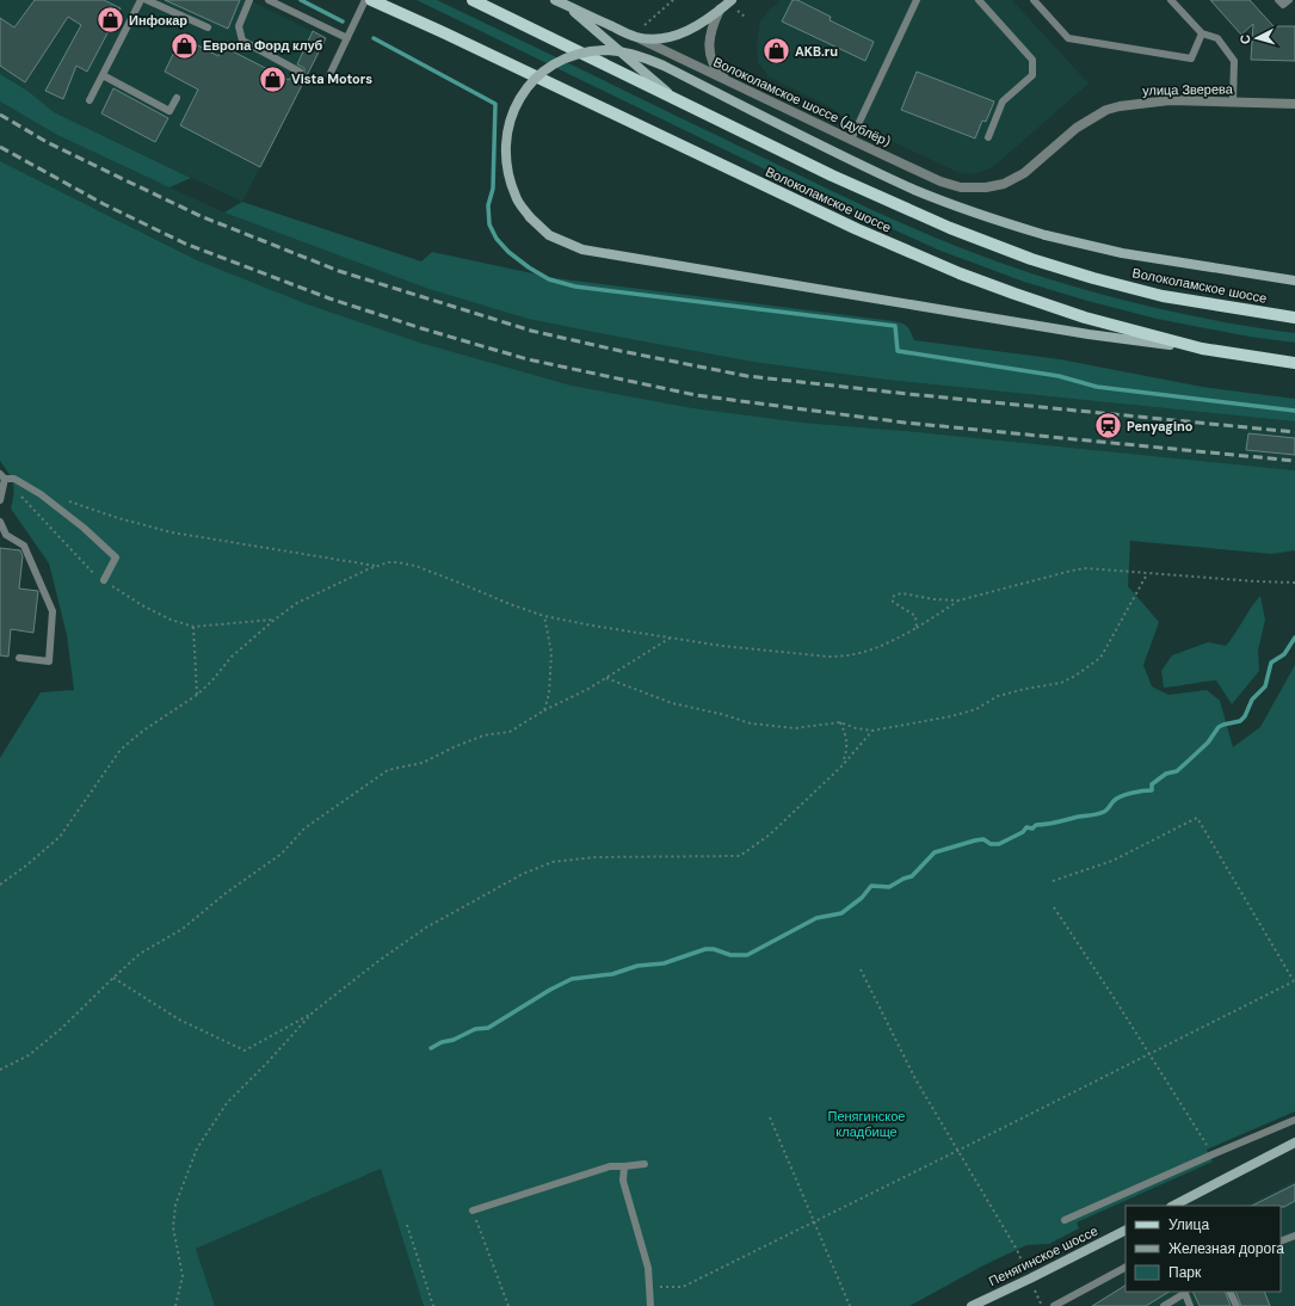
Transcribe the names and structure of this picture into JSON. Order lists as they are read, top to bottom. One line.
{"streets":{"main road":["Волоколамское шоссе (дублёр)","Волоколамское шоссе","Пенягинское шоссе"],"street":["улица Зверева"]},"crossings":[["улица Зверева","Волоколамское шоссе (дублёр)"]],"parks":["Пенягинское кладбище"],"places":{"shop":["Инфокар","Европа Форд клуб","AKB.ru","Vista Motors"],"station":["Penyagino"]},"legend":["Улица","Железная дорога","Парк"],"north":"left"}
